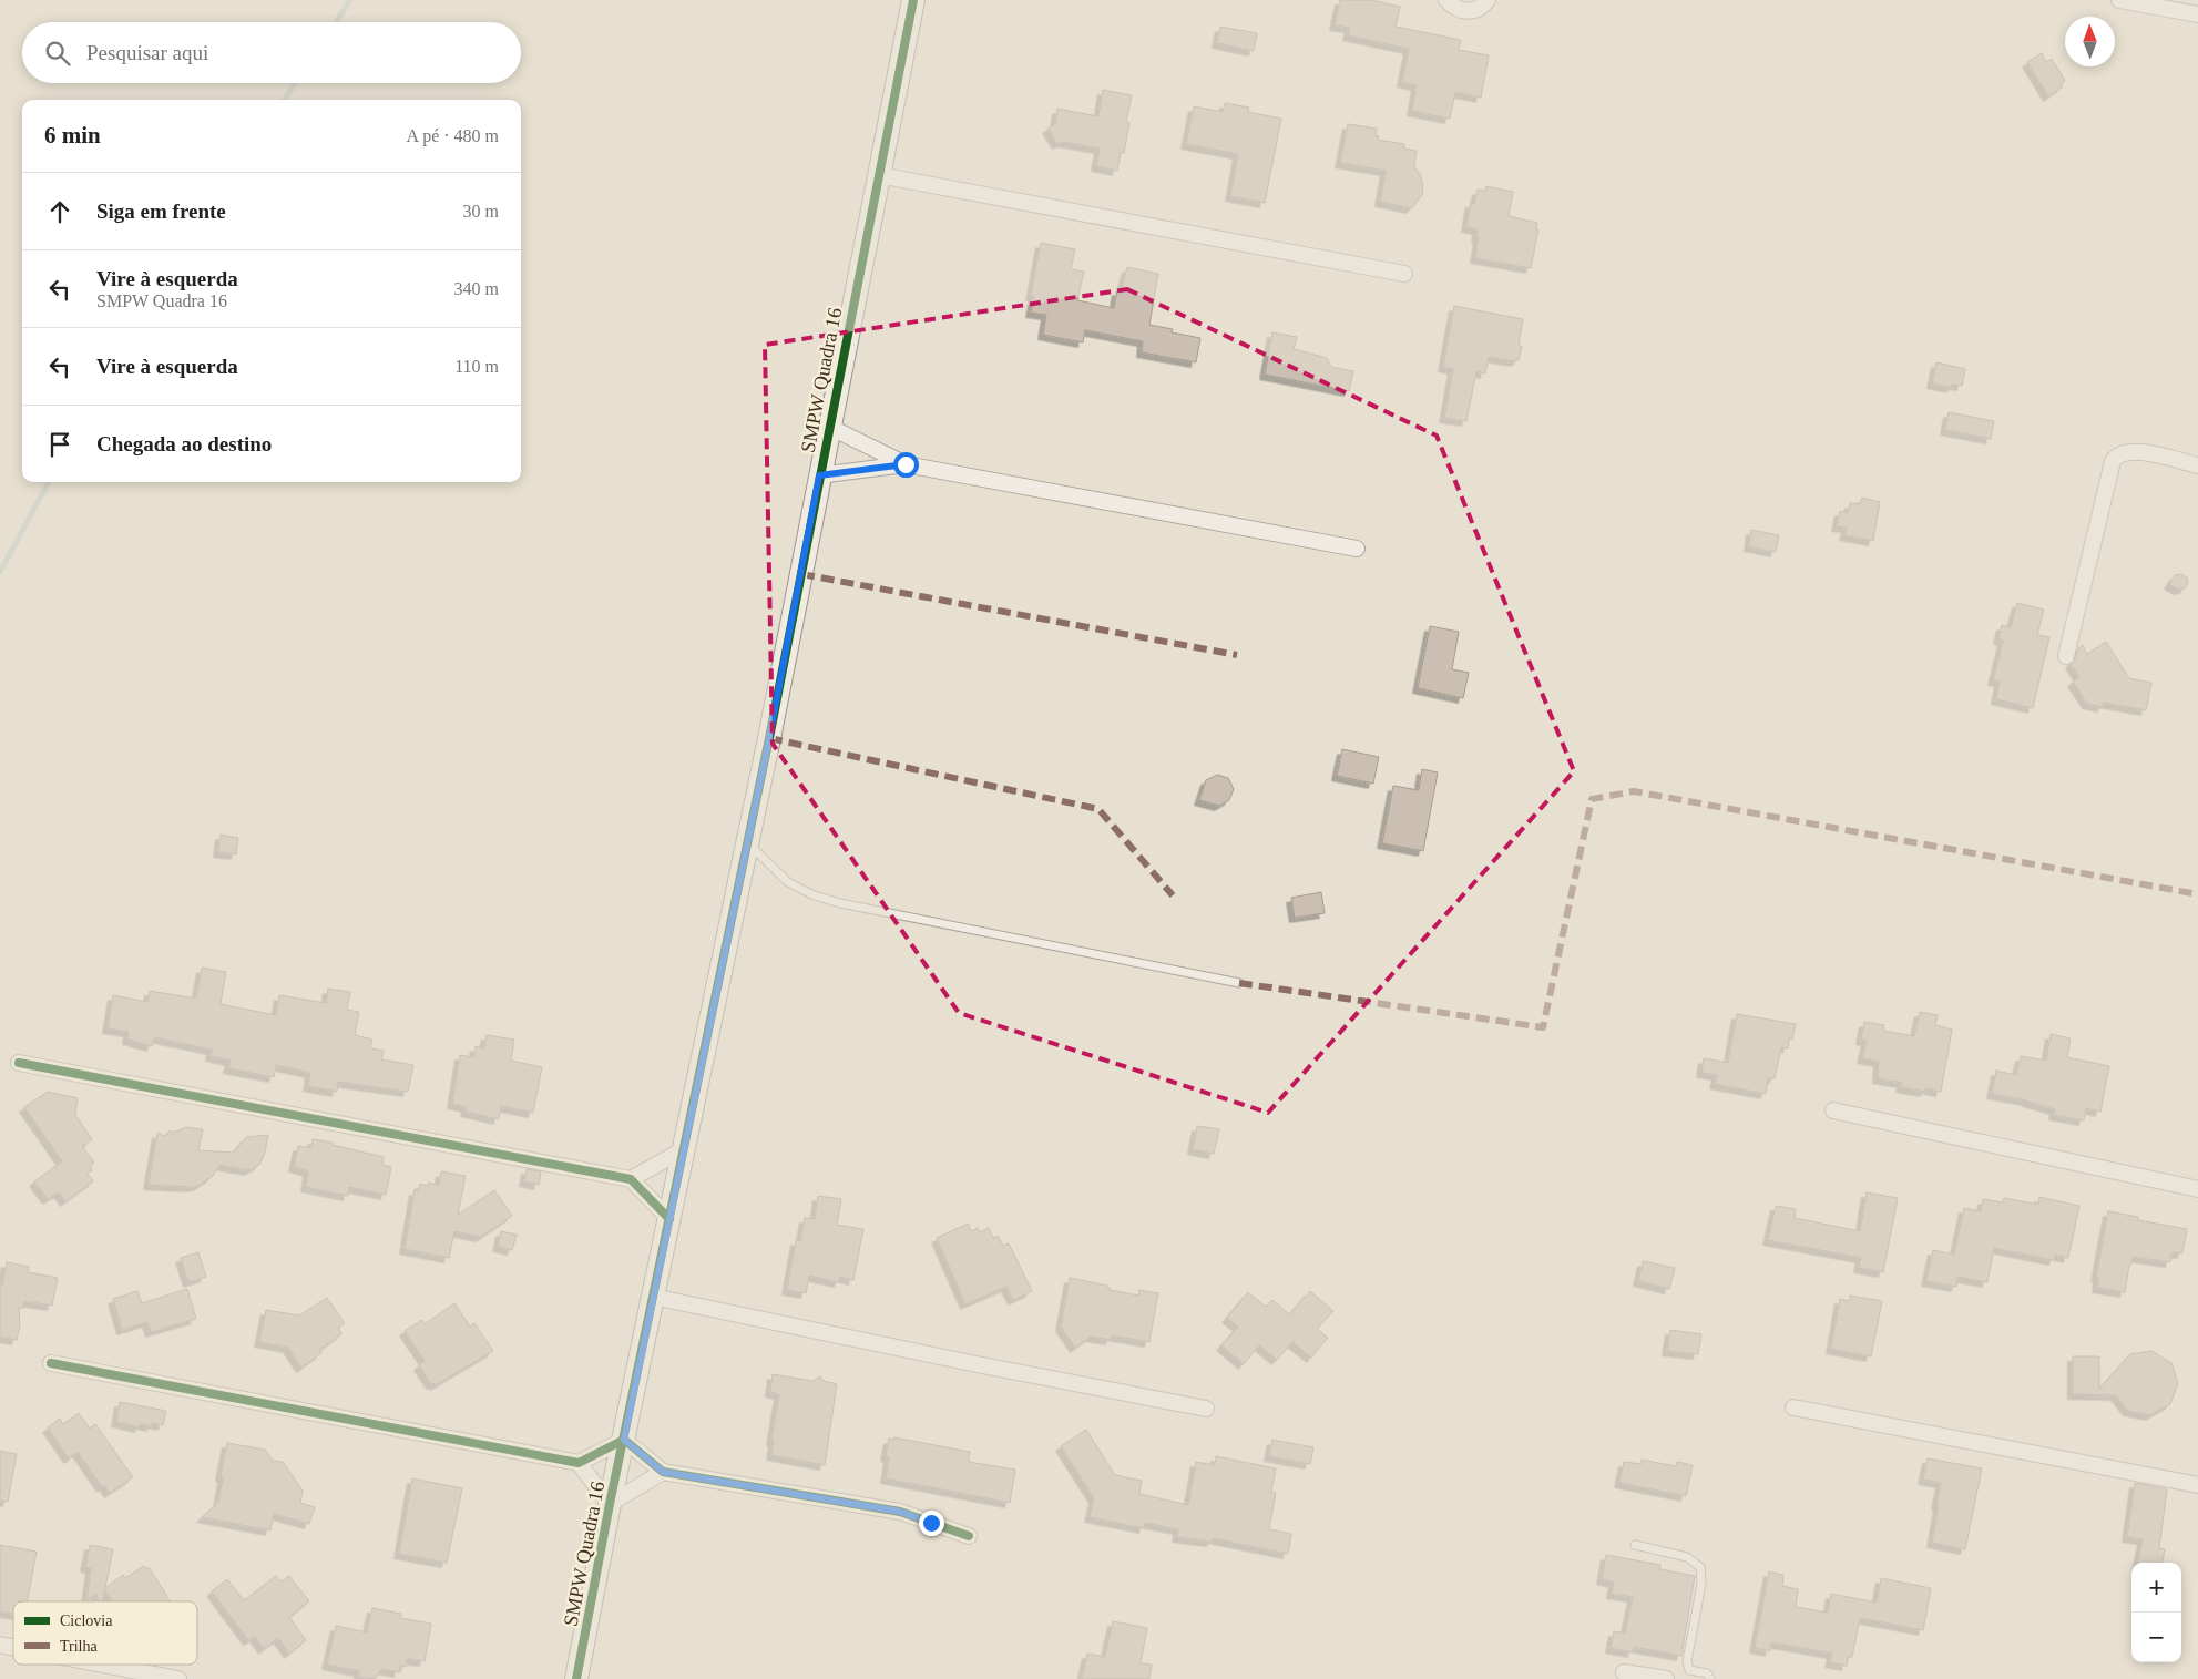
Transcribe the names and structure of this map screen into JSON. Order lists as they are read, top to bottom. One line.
{"streets":{"street":["SMPW Quadra 16"]},"legend":["Ciclovia","Trilha"],"north":"top","page":{"search":"Pesquisar aqui","heading":["6 min","A pé · 480 m"],"list":[["Siga em frente","30 m"],["Vire à esquerda","SMPW Quadra 16","340 m"],["Vire à esquerda","110 m"],"Chegada ao destino"],"map_buttons":["+","−"]}}
